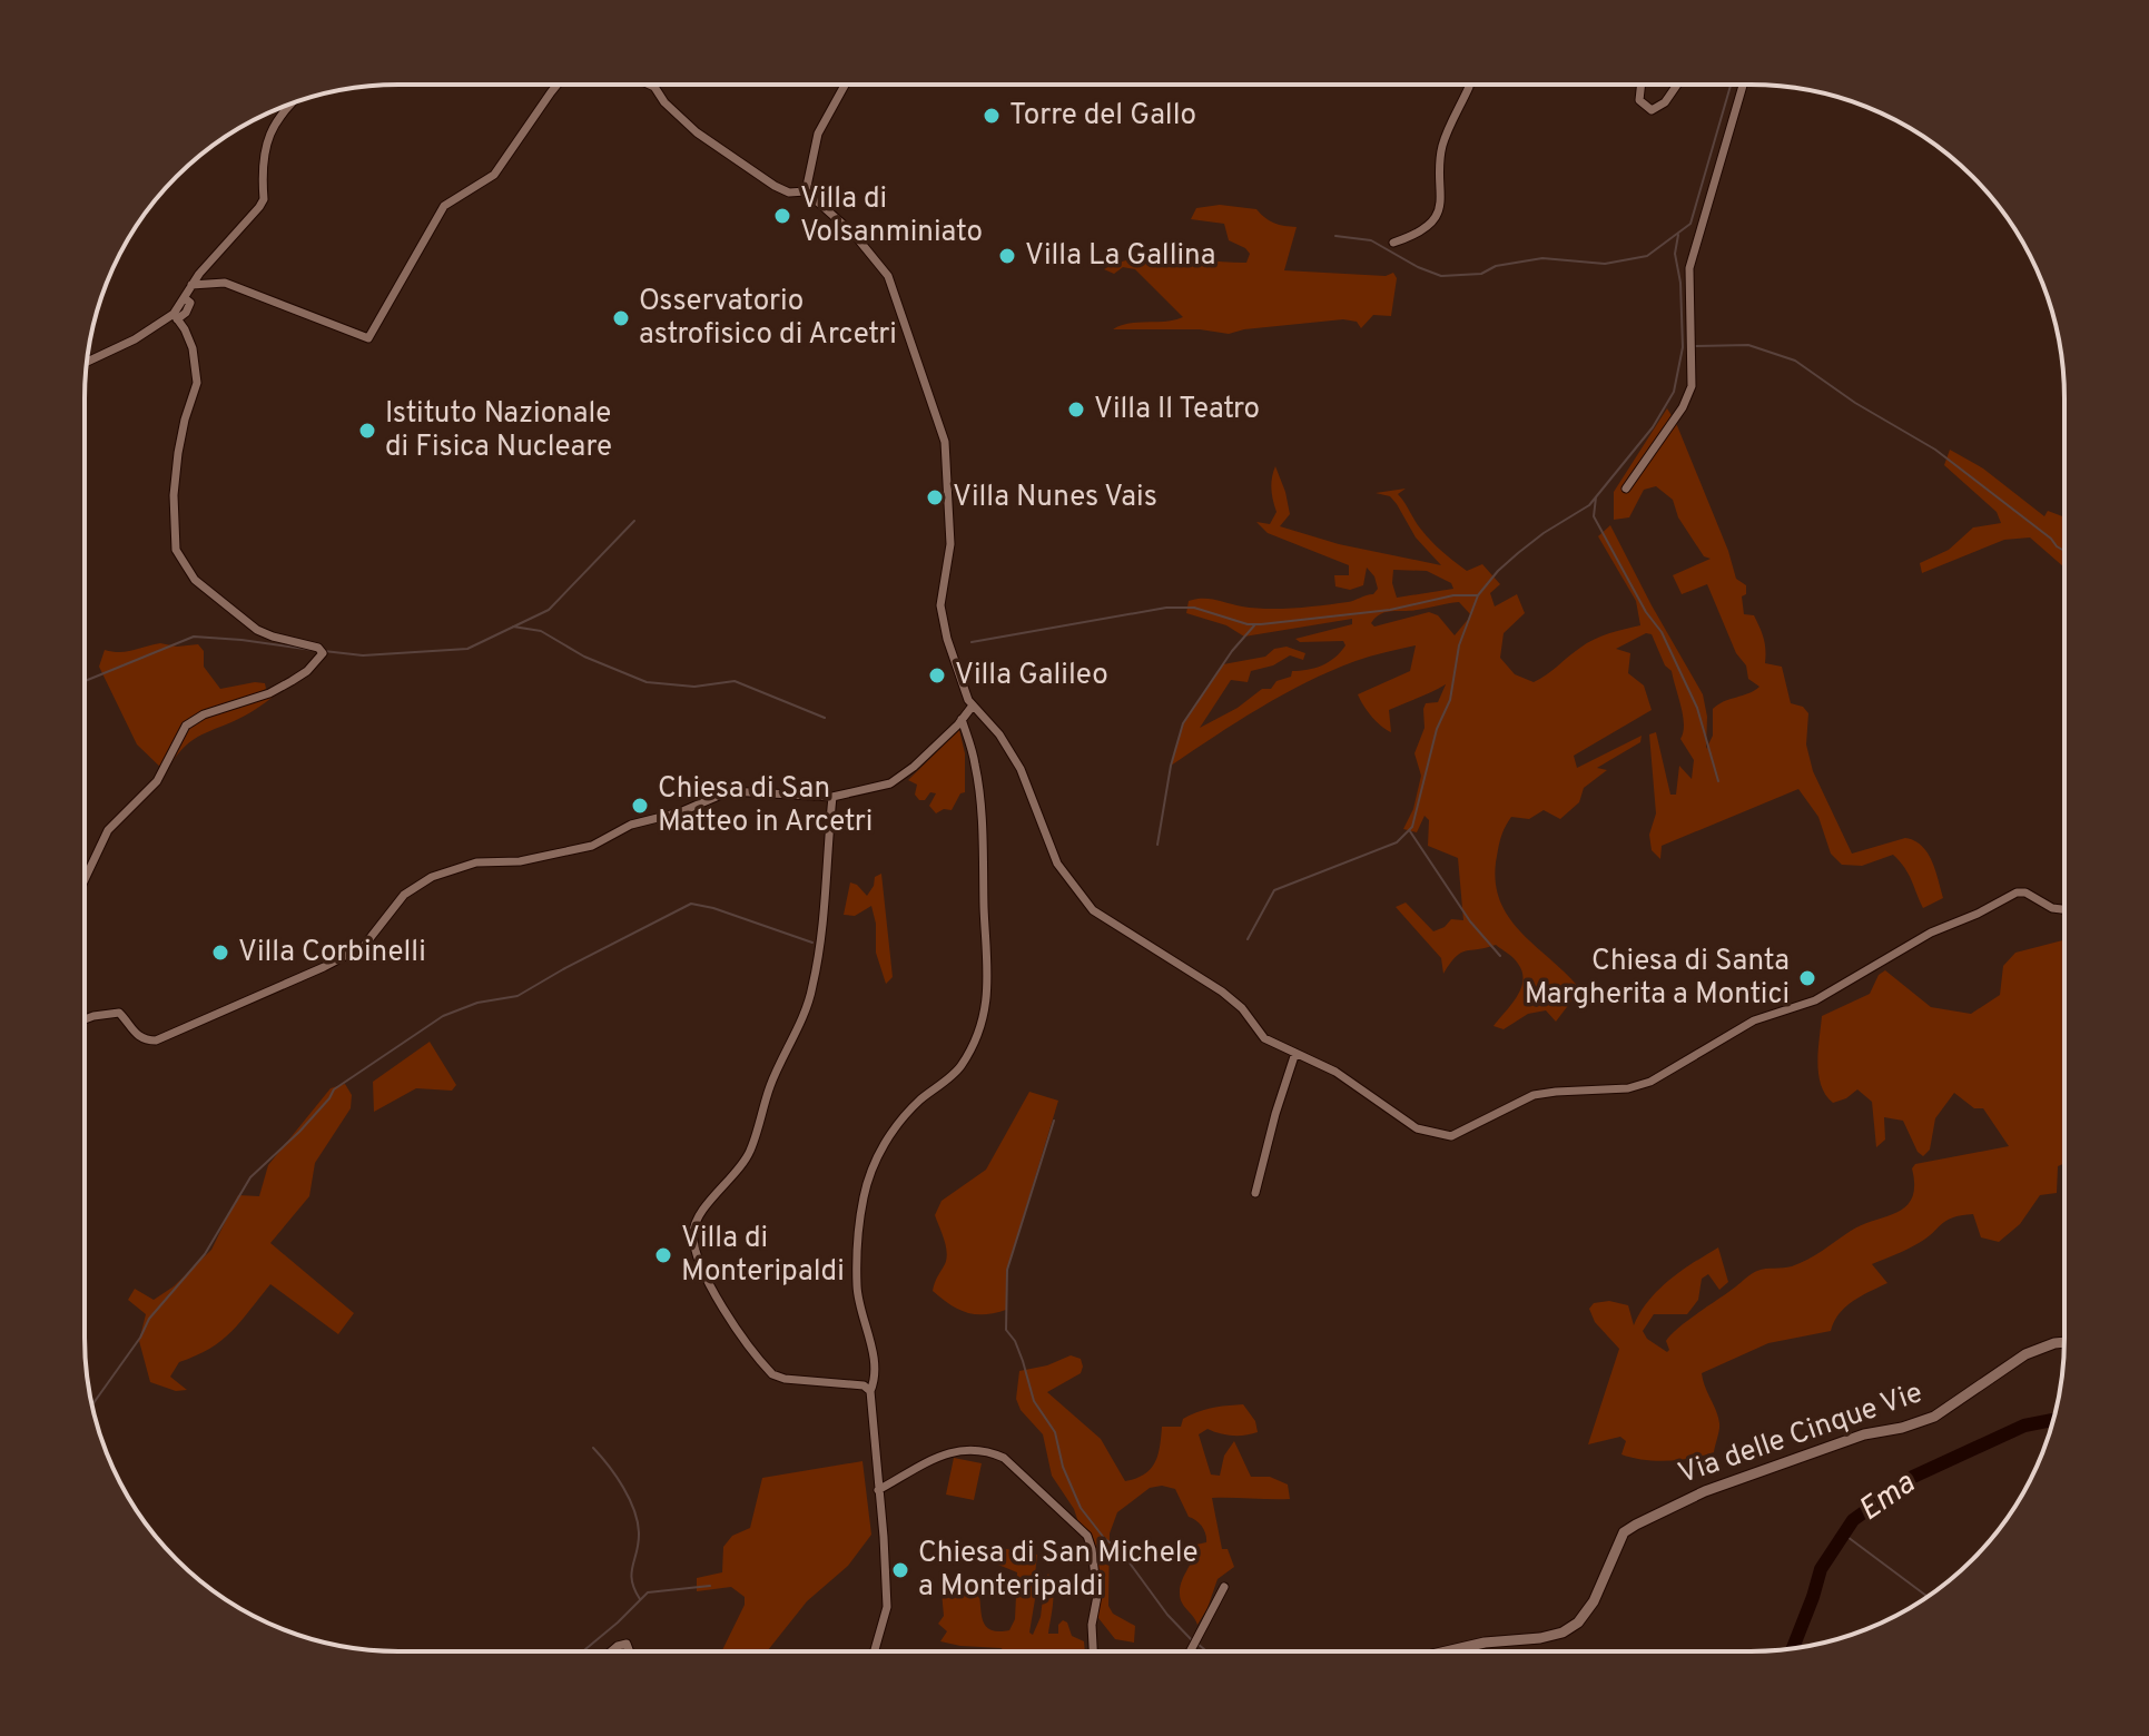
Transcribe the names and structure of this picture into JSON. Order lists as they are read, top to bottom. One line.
{"streets":{"street":["Via delle Cinque Vie"]},"water":["Ema"],"places":["Torre del Gallo","Villa di Volsanminiato","Villa La Gallina","Osservatorio astrofisico di Arcetri","Villa Il Teatro","Istituto Nazionale di Fisica Nucleare","Villa Nunes Vais","Villa Galileo","Chiesa di San Matteo in Arcetri","Villa Corbinelli","Chiesa di Santa Margherita a Montici","Villa di Monteripaldi","Chiesa di San Michele a Monteripaldi"]}
